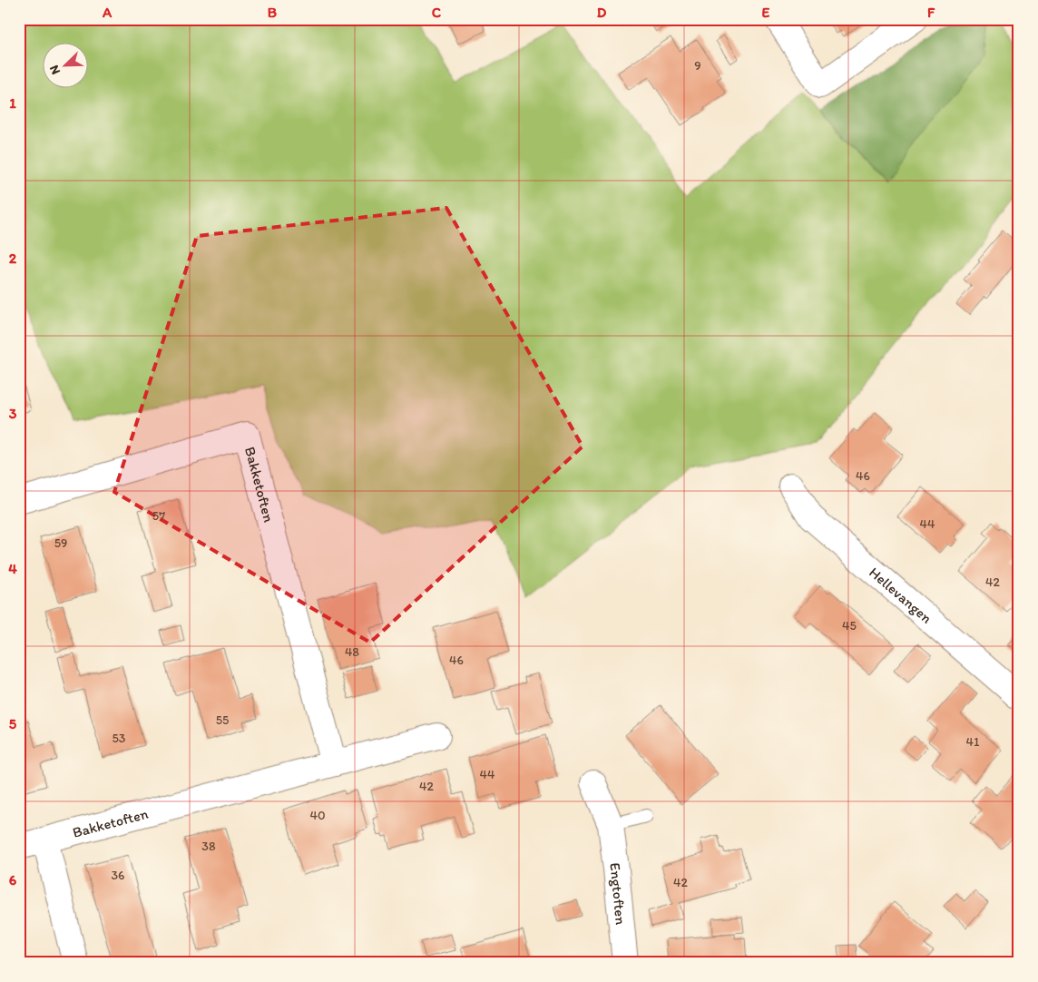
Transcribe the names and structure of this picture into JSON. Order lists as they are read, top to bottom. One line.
{"streets":{"street":["Bakketoften","Hellevangen","Engtoften"]},"house_numbers":["9","46","57","44","59","42","45","48","46","55","53","41","44","42","40","38","36","42"],"north":"bottom left","grid":{"columns":["A","B","C","D","E","F"],"rows":["1","2","3","4","5","6"]}}
